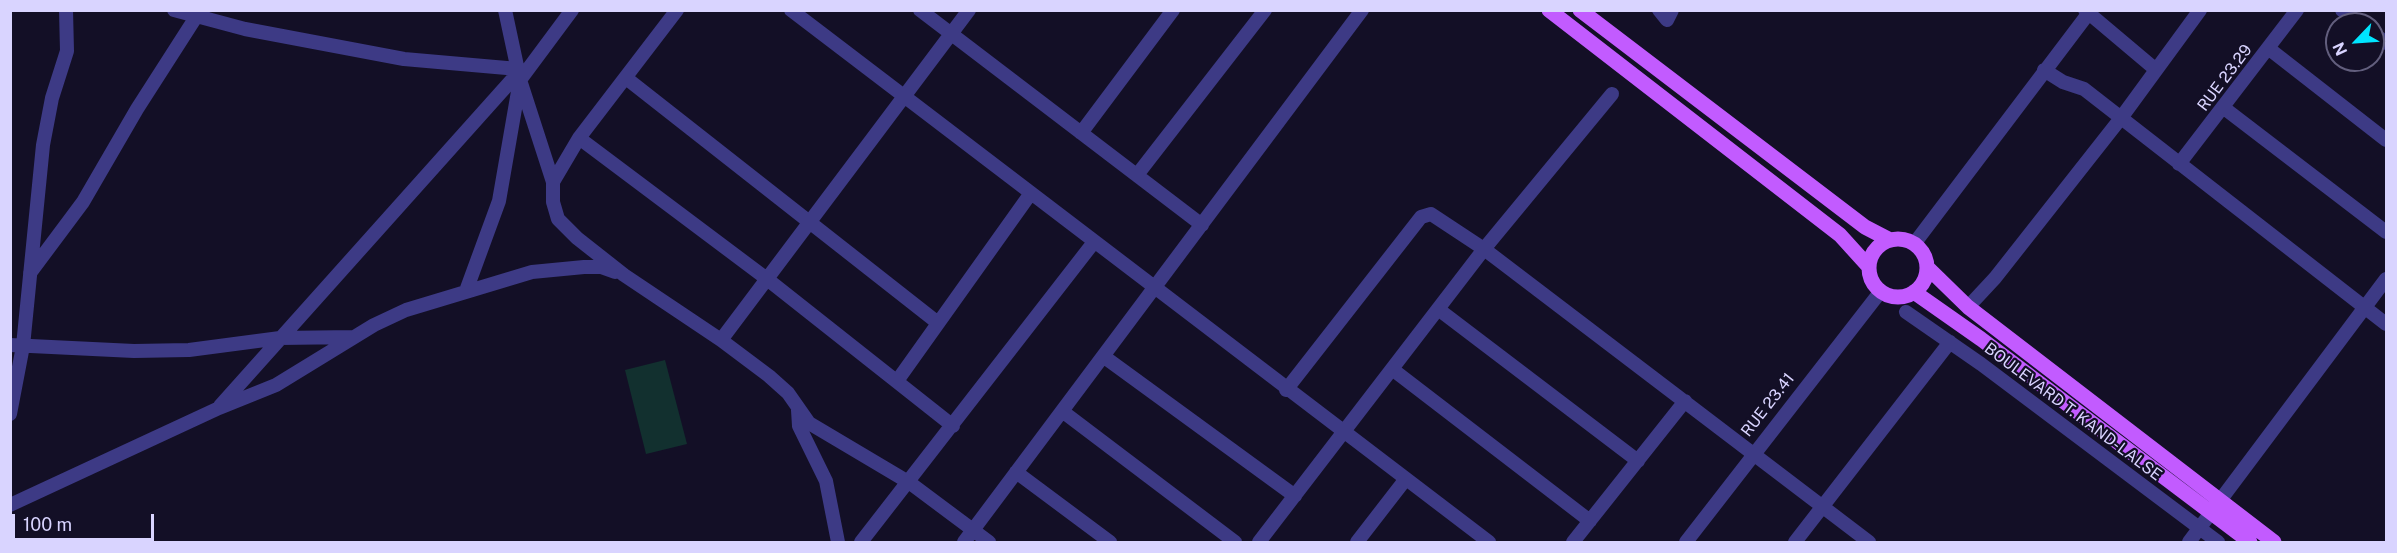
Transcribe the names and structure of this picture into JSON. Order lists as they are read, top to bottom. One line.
{"streets":{"street":["RUE 23.29","RUE 23.41","BOULEVARD T. KAND-LALSE"]},"scale_bar":"100 m","north":"bottom left"}
